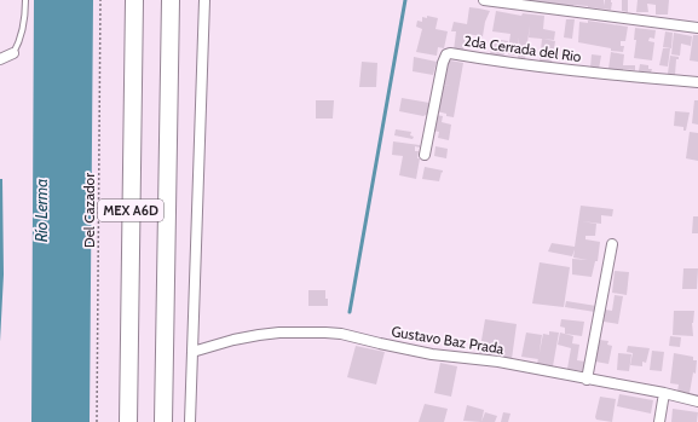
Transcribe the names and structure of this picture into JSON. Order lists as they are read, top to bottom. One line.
{"streets":{"highway":["MEX A6D"],"street":["2da Cerrada del Rio","Gustavo Baz Prada"],"path":["Del Cazador"]},"water":["Río Lerma"]}
